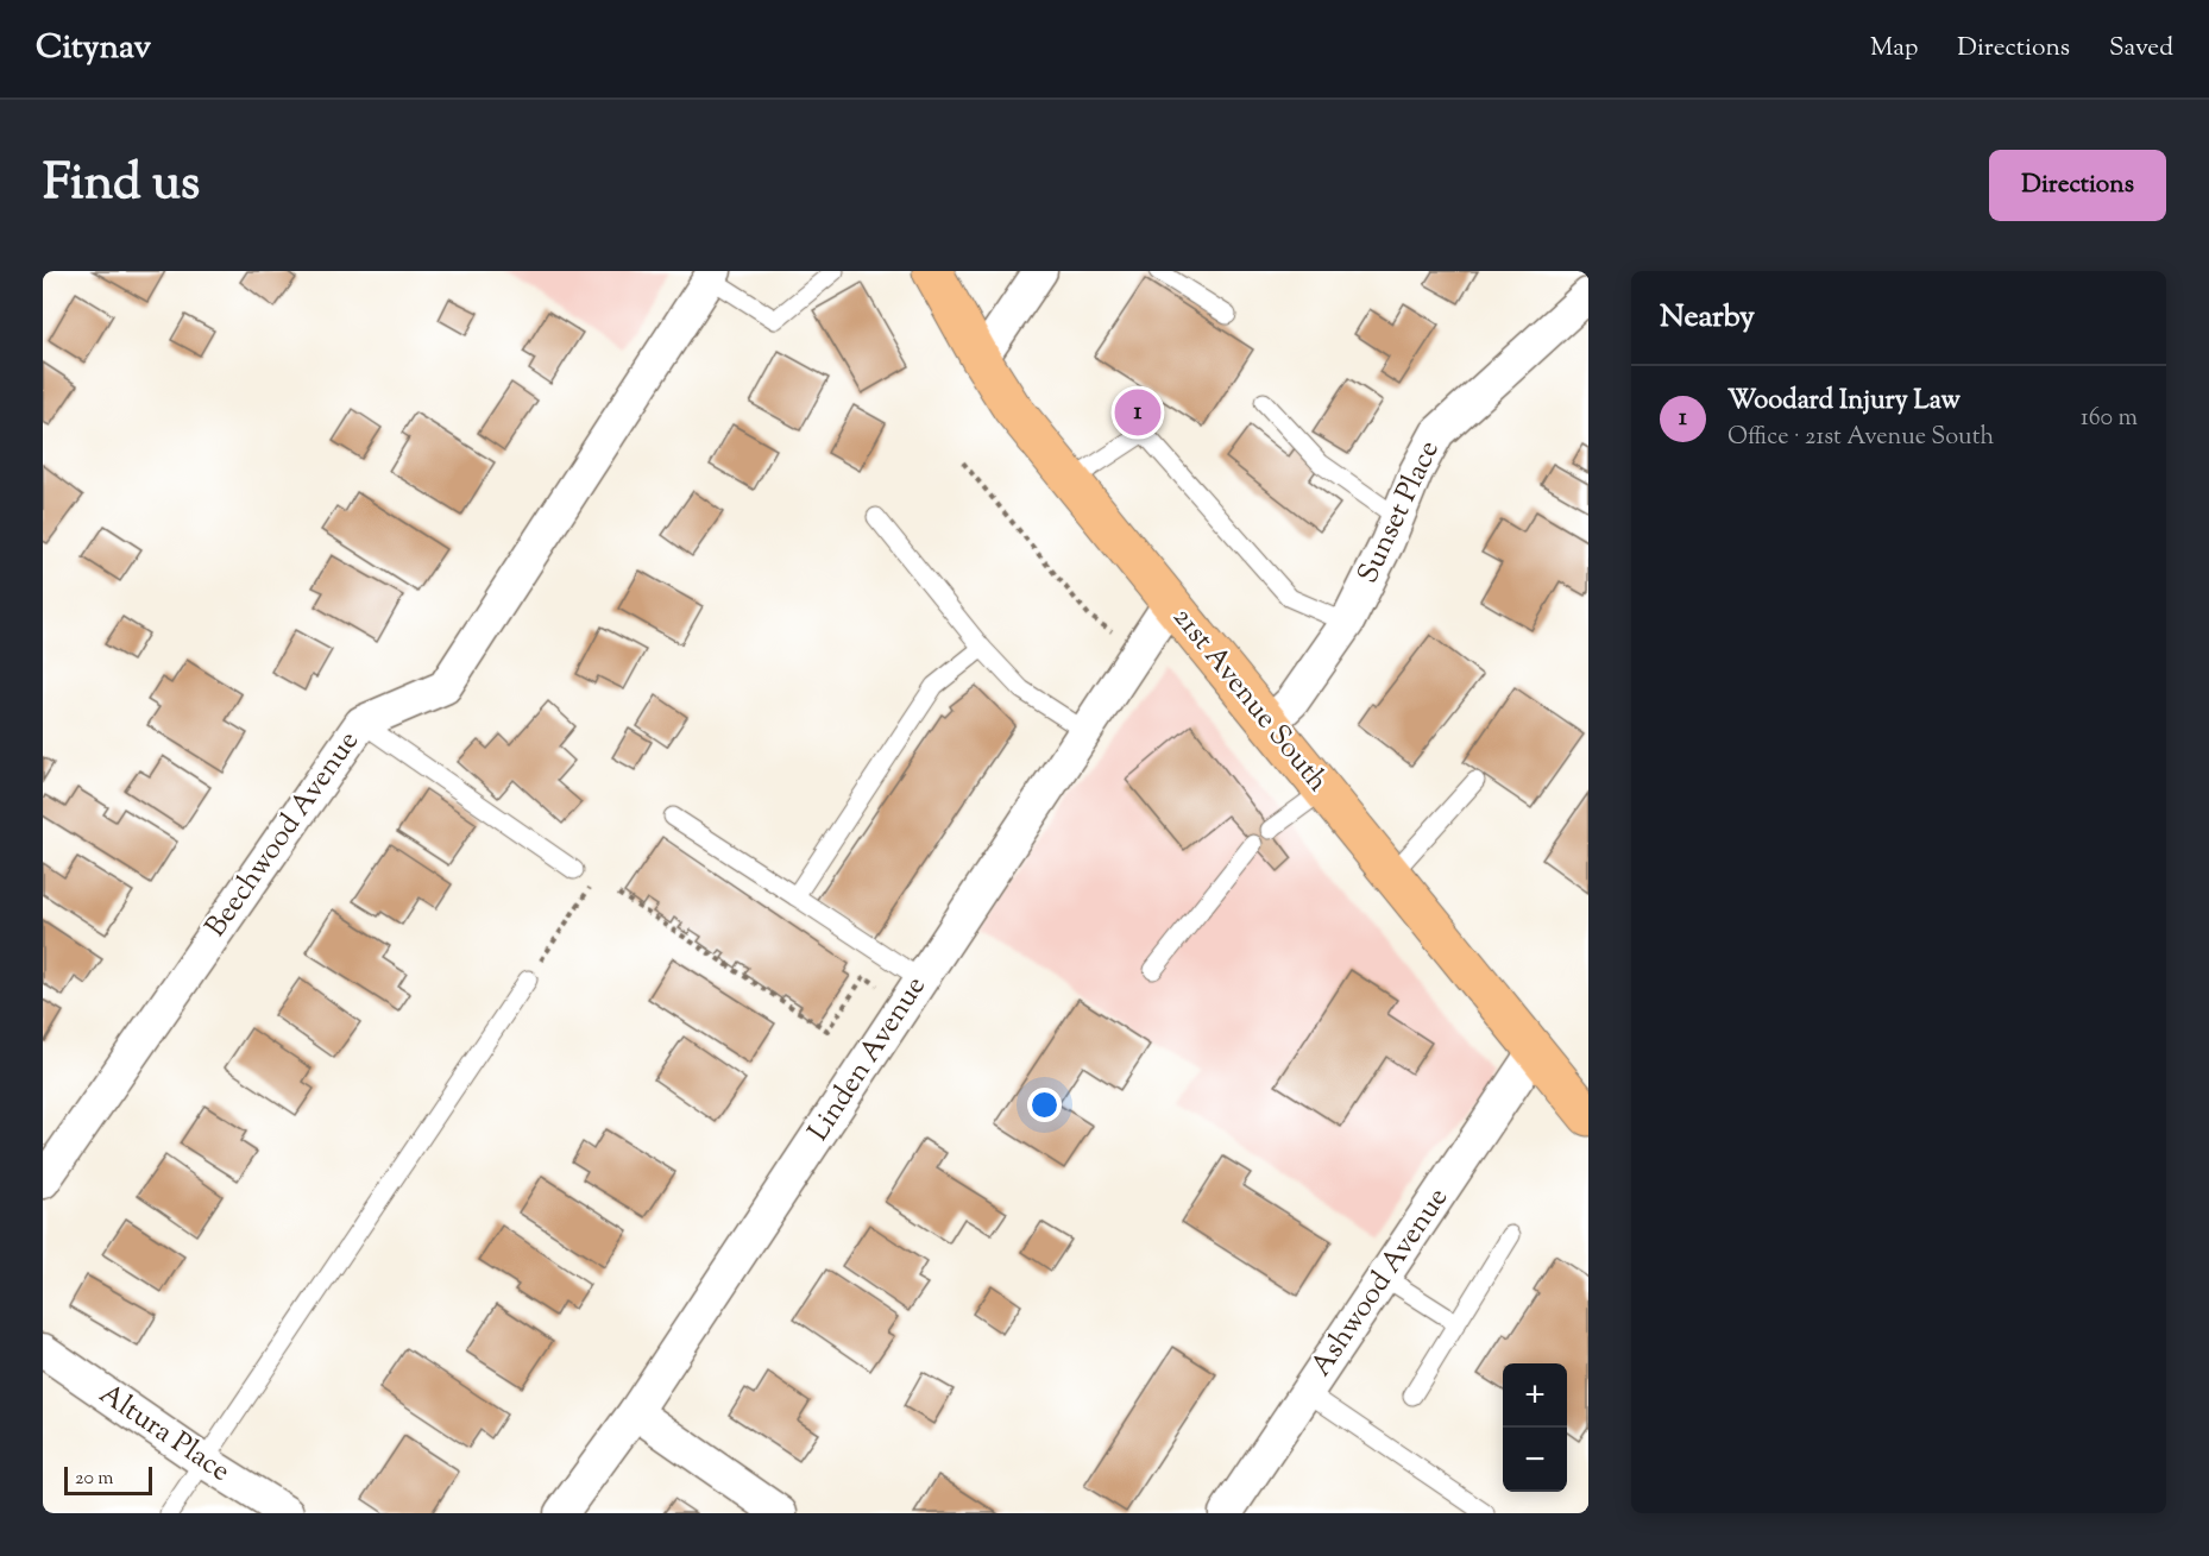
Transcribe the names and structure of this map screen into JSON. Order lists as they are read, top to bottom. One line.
{"streets":{"main road":["21st Avenue South"],"street":["Sunset Place","Beechwood Avenue","Linden Avenue","Ashwood Avenue","Altura Place"]},"crossings":[["Sunset Place","21st Avenue South"],["21st Avenue South","Linden Avenue"],["21st Avenue South","Ashwood Avenue"]],"scale_bar":"20 m","page":{"header":"Citynav","nav":["Map","Directions","Saved"],"title":"Find us","buttons":"Directions","heading":"Nearby","list":[{"mark":"1","name":"Woodard Injury Law","note":"Office · 21st Avenue South","value":"160 m"}],"pins":"1","map_buttons":["+","−"],"scale":"20 m"}}
